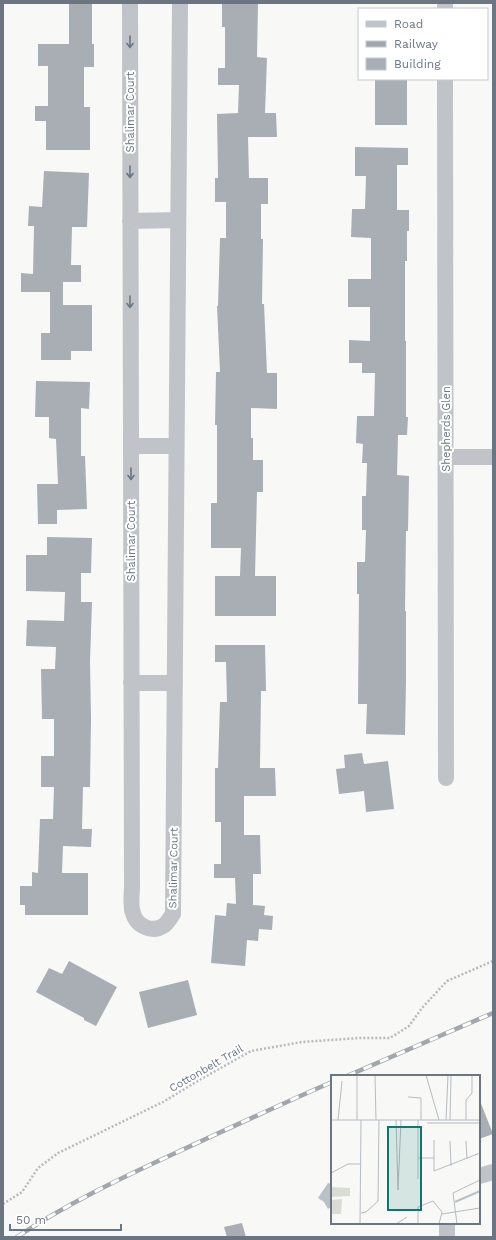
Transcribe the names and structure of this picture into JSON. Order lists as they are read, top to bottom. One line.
{"streets":{"street":["Shalimar Court","Shepherds Glen"],"path":["Cottonbelt Trail"]},"legend":["Road","Railway","Building"],"scale_bar":"50 m"}
